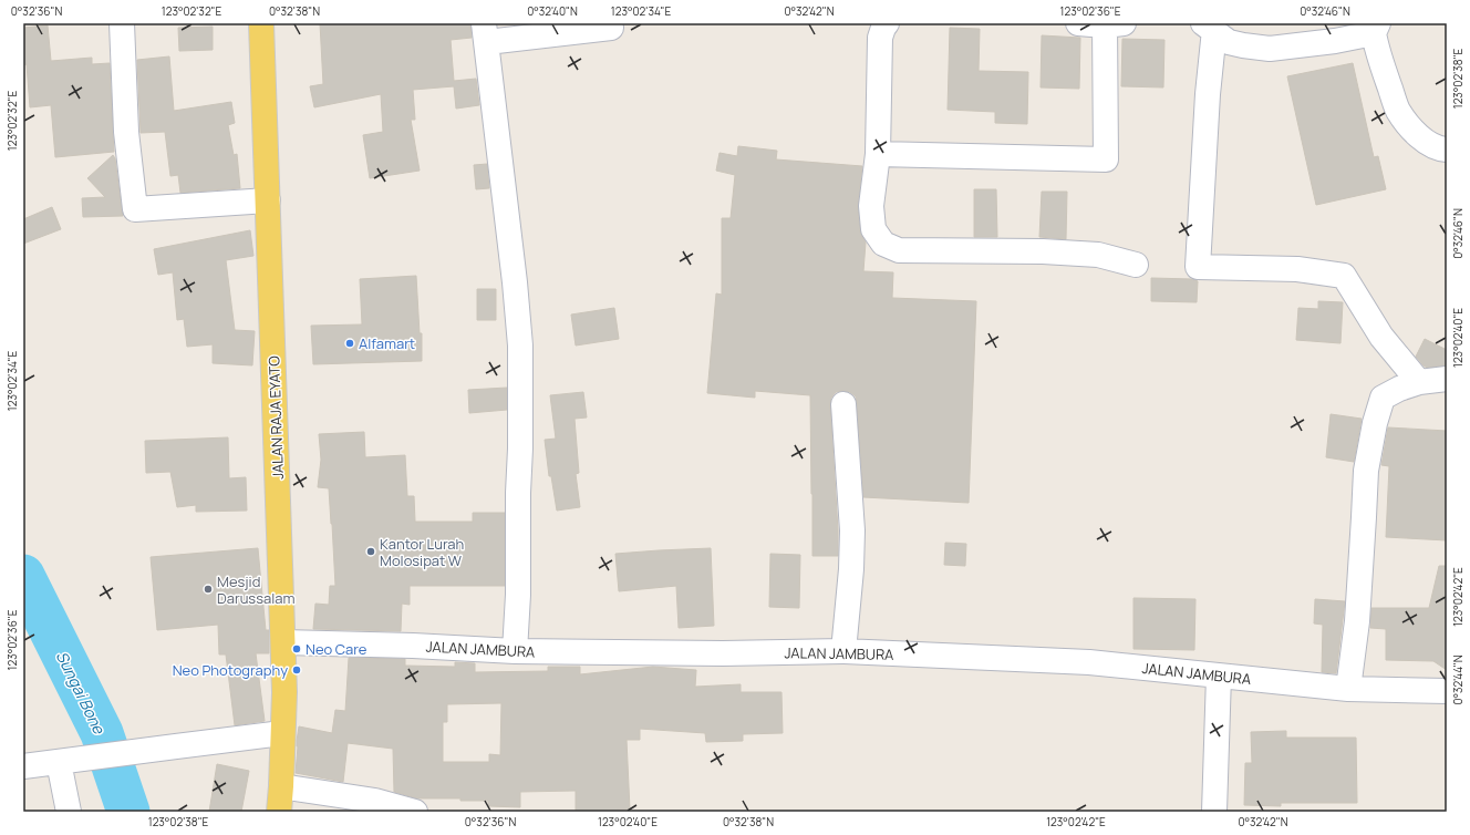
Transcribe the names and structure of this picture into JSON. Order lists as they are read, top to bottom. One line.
{"streets":{"main road":["JALAN RAJA EYATO"],"street":["JALAN JAMBURA"]},"crossings":[["JALAN RAJA EYATO","JALAN JAMBURA"]],"water":["Sungai Bone"],"places":["Alfamart","Kantor Lurah Molosipat W","Mesjid Darussalam","Neo Care","Neo Photography"],"coordinates":["0°32'36\"N","123°02'32\"E","0°32'38\"N","0°32'40\"N","123°02'34\"E","0°32'42\"N","123°02'36\"E","0°32'46\"N","123°02'38\"E","123°02'40\"E","123°02'42\"E","0°32'44\"N"]}
